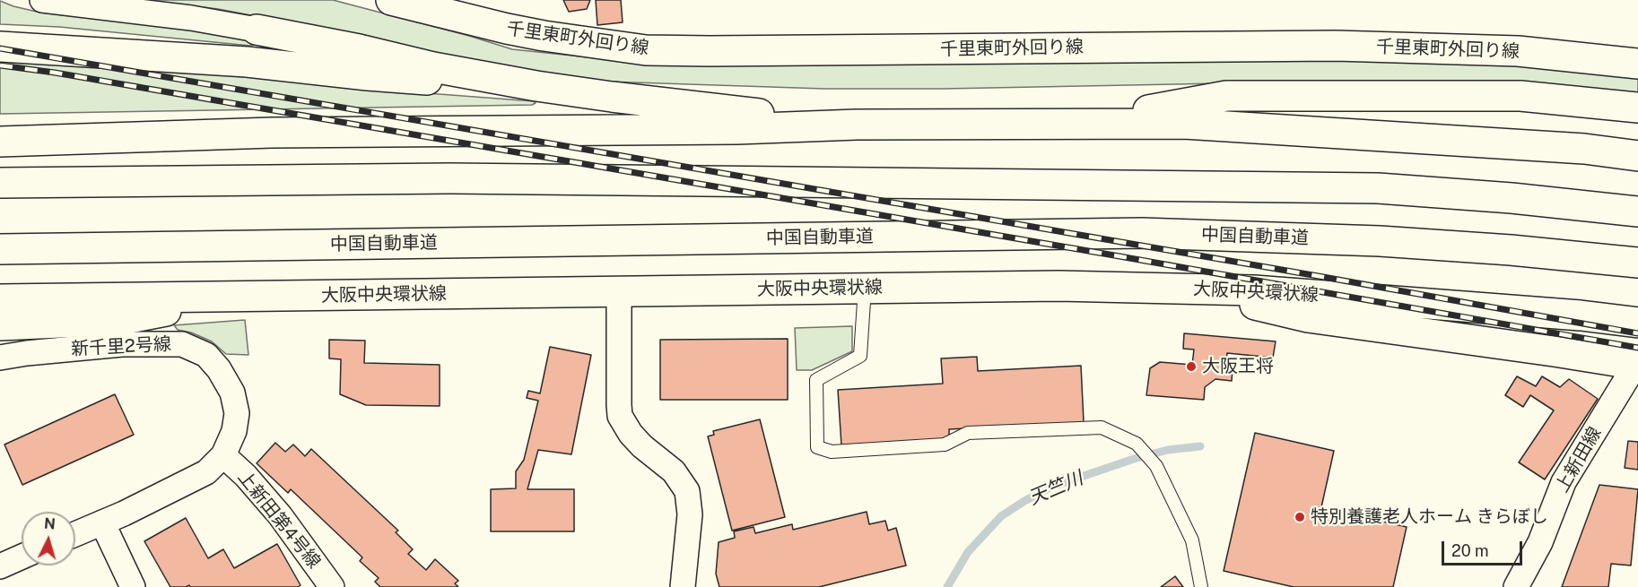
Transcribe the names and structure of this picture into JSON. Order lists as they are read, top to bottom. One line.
{"streets":{"main road":["千里東町外回り線","中国自動車道","大阪中央環状線"],"street":["新千里2号線","上新田線","上新田第4号線"]},"crossings":[["新千里2号線","上新田第4号線"]],"water":["天竺川"],"places":["大阪王将","特別養護老人ホーム きらぼし"],"scale_bar":"20 m","north":"top"}
